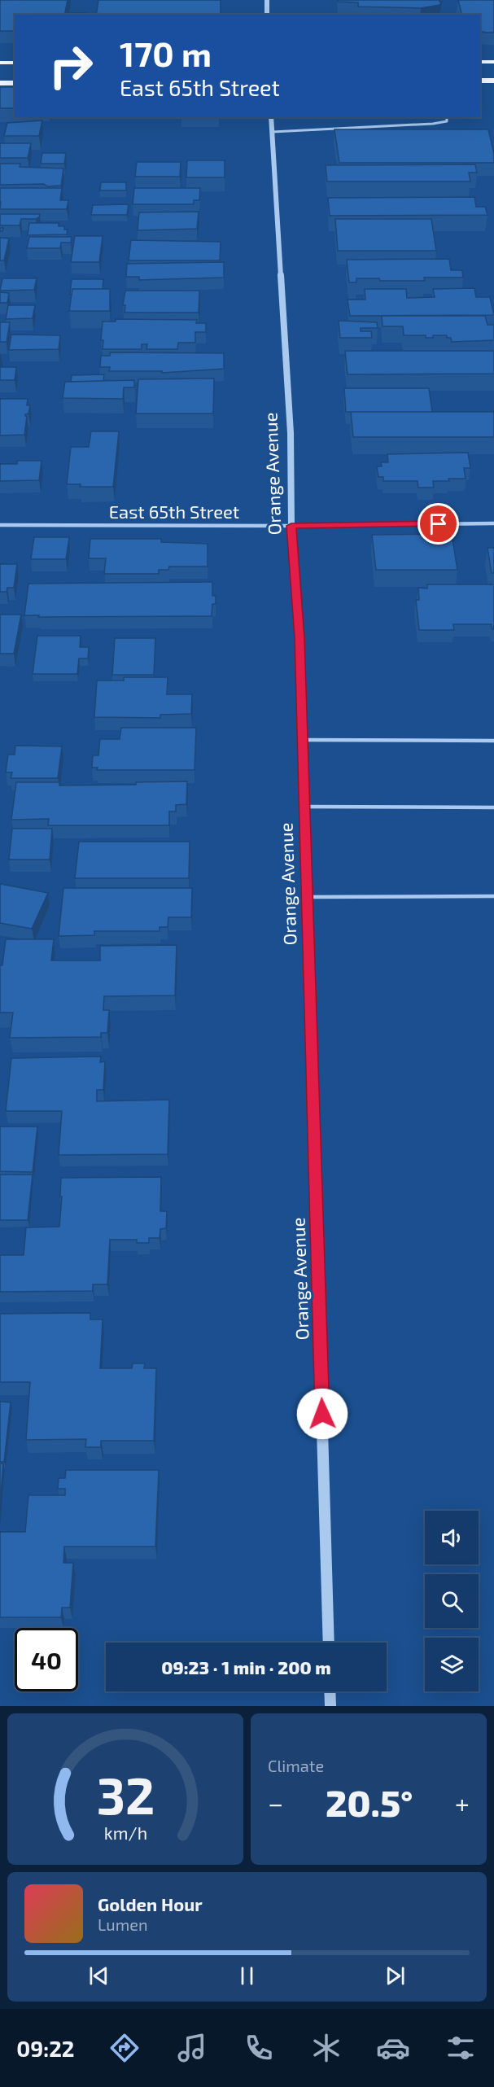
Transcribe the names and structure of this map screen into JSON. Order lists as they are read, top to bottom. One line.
{"streets":{"street":["Orange Avenue","East 65th Street"]},"crossings":[["Orange Avenue","East 65th Street"]],"page":{"turn":["170 m","East 65th Street"],"limit":"40","trip":"09:23 · 1 min · 200 m","tile":"Climate","heat":["−","20.5°","+"],"song":["Golden Hour","Lumen"],"tabs":"09:22","gauge":["32","km/h"]}}
